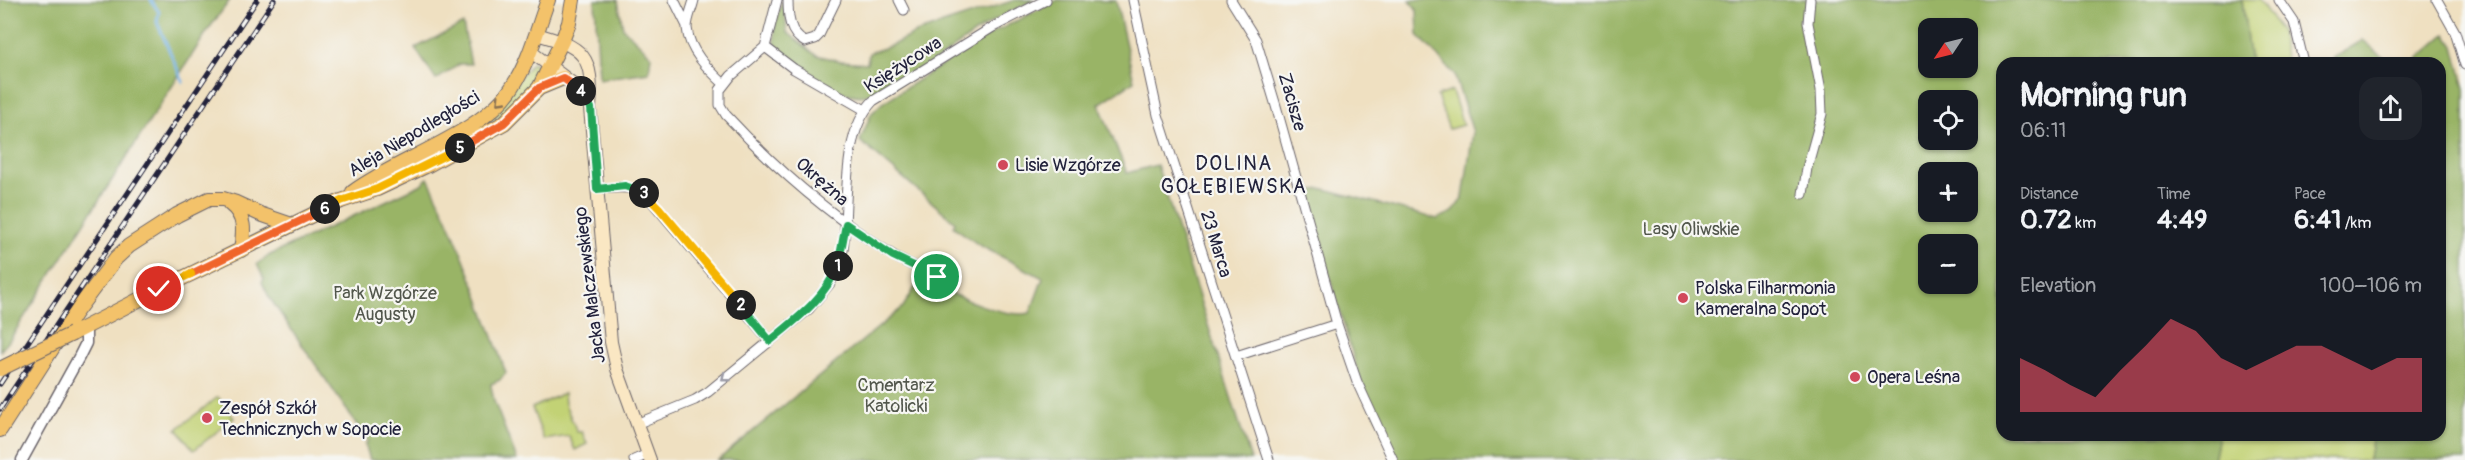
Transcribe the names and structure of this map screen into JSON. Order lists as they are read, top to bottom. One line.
{"streets":{"main road":["Aleja Niepodległości","Jacka Malczewskiego"],"street":["Księżycowa","Zacisze","Okrężna","23 Marca"]},"crossings":[["Księżycowa","Okrężna"],["Księżycowa","Jacka Malczewskiego"],["Aleja Niepodległości","Jacka Malczewskiego"]],"districts":["DOLINA GOŁĘBIEWSKA"],"parks":["Lasy Oliwskie","Park Wzgórze Augusty","Cmentarz Katolicki"],"places":["Lisie Wzgórze","Polska Filharmonia Kameralna Sopot","Opera Leśna","Zespół Szkół Technicznych w Sopocie"],"north":"bottom left","page":{"map_buttons":["+","−"],"heading":["Morning run","06:11"],"pins":["4","5","3","6","1","2"],"stats":[["Distance","0.72 km"],["Time","4:49"],["Pace","6:41 /km"]],"chart":["Elevation","100–106 m"]}}
